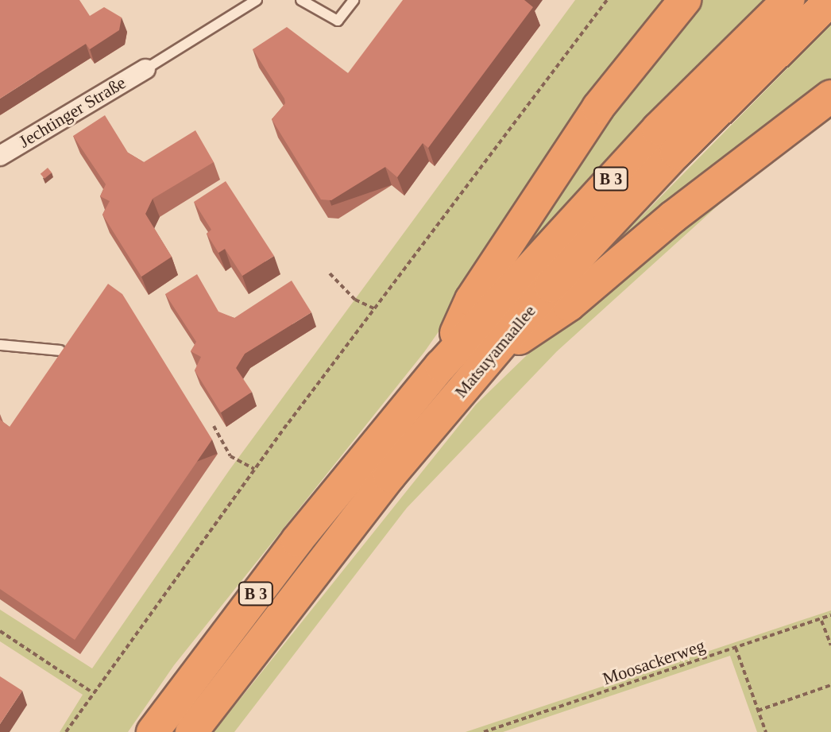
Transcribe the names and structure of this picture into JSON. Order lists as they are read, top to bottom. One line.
{"streets":{"highway":["B 3","Matsuyamaallee"],"street":["Jechtinger Straße"],"path":["Moosackerweg"]}}
